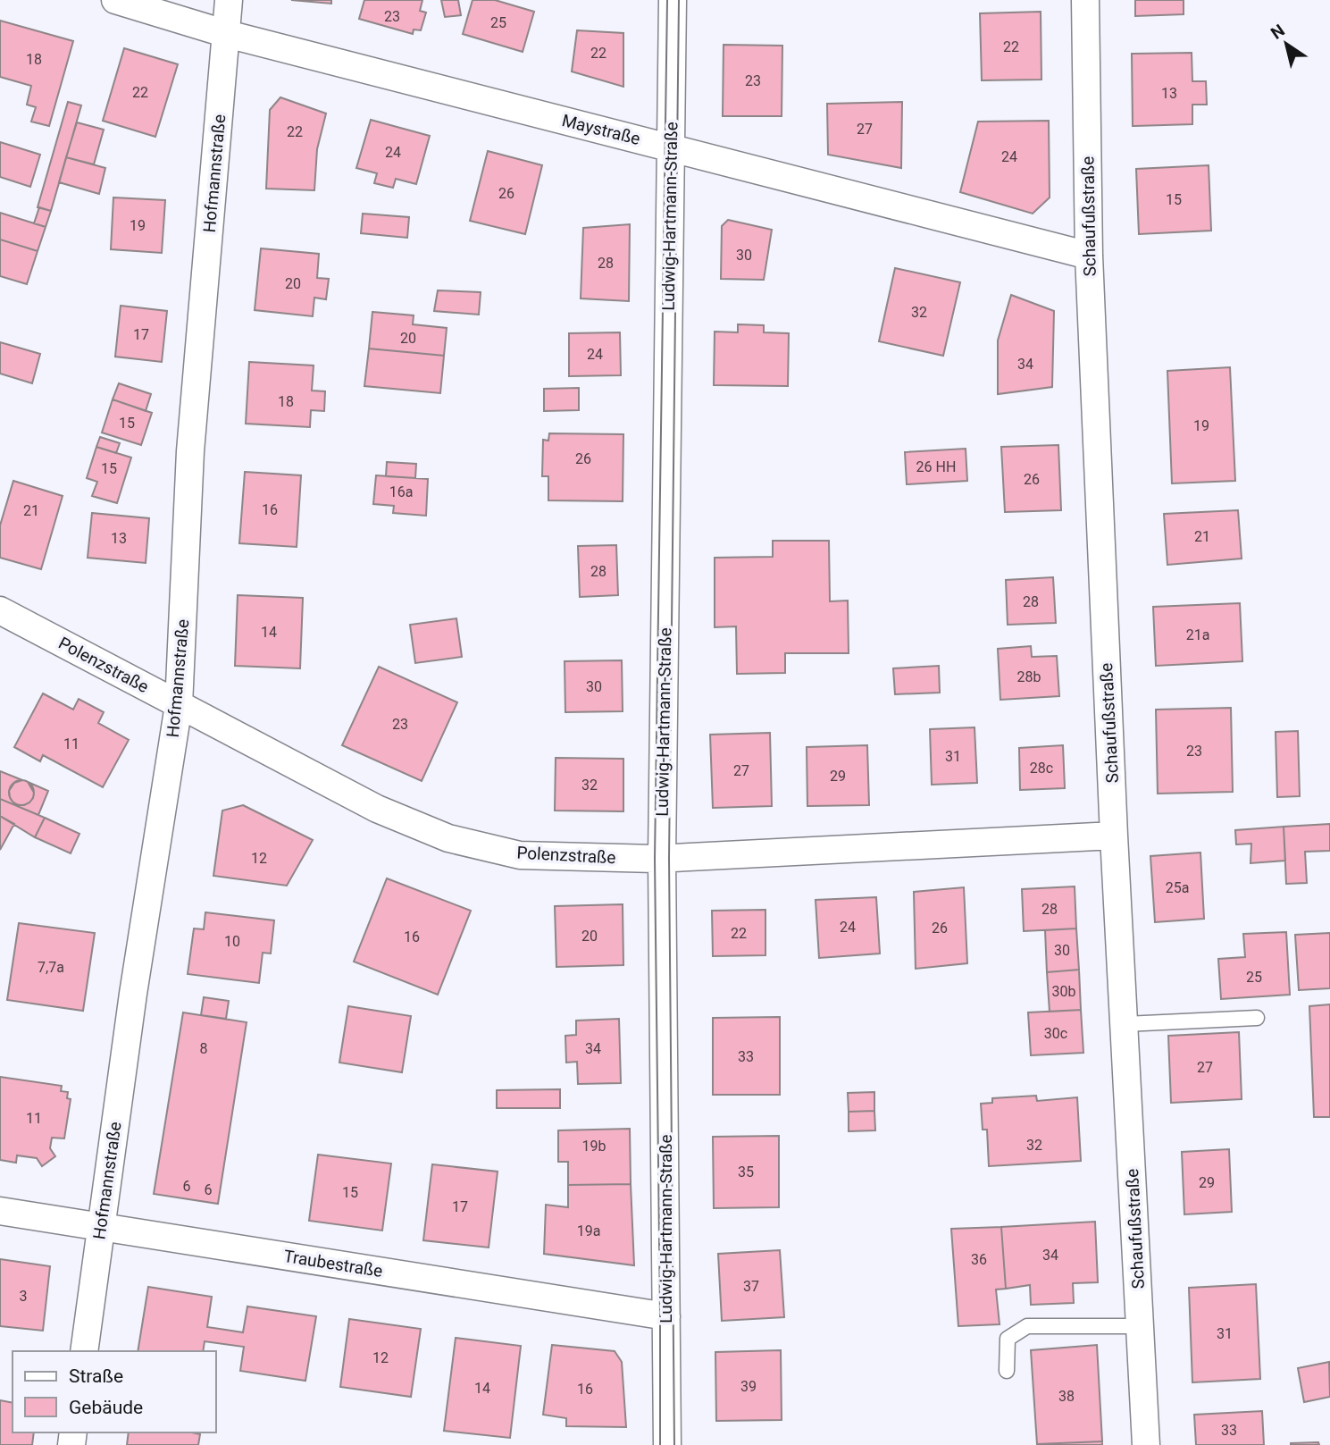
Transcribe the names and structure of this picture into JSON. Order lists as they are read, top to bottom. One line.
{"streets":{"street":["Maystraße","Hofmannstraße","Ludwig-Hartmann-Straße","Schaufußstraße","Polenzstraße","Traubestraße"]},"crossings":[["Maystraße","Hofmannstraße"],["Maystraße","Ludwig-Hartmann-Straße"],["Maystraße","Schaufußstraße"],["Hofmannstraße","Polenzstraße"],["Hofmannstraße","Traubestraße"],["Ludwig-Hartmann-Straße","Polenzstraße"],["Ludwig-Hartmann-Straße","Traubestraße"],["Schaufußstraße","Polenzstraße"]],"house_numbers":["23","25","22","22","18","23","22","13","27","22","24","24","26","15","19","30","28","20","32","17","20","24","34","18","15","19","26","26 HH","15","26","16a","16","21","21","13","28","28","14","21a","28b","30","23","11","23","31","28c","27","29","32","12","25a","28","24","26","22","20","16","10","30","7,7a","25","30b","30c","8","34","33","27","11","32","19b","35","29","6","6","15","17","19a","34","36","37","3","31","12","39","14","16","38","33"],"legend":["Straße","Gebäude"],"north":"top left"}
